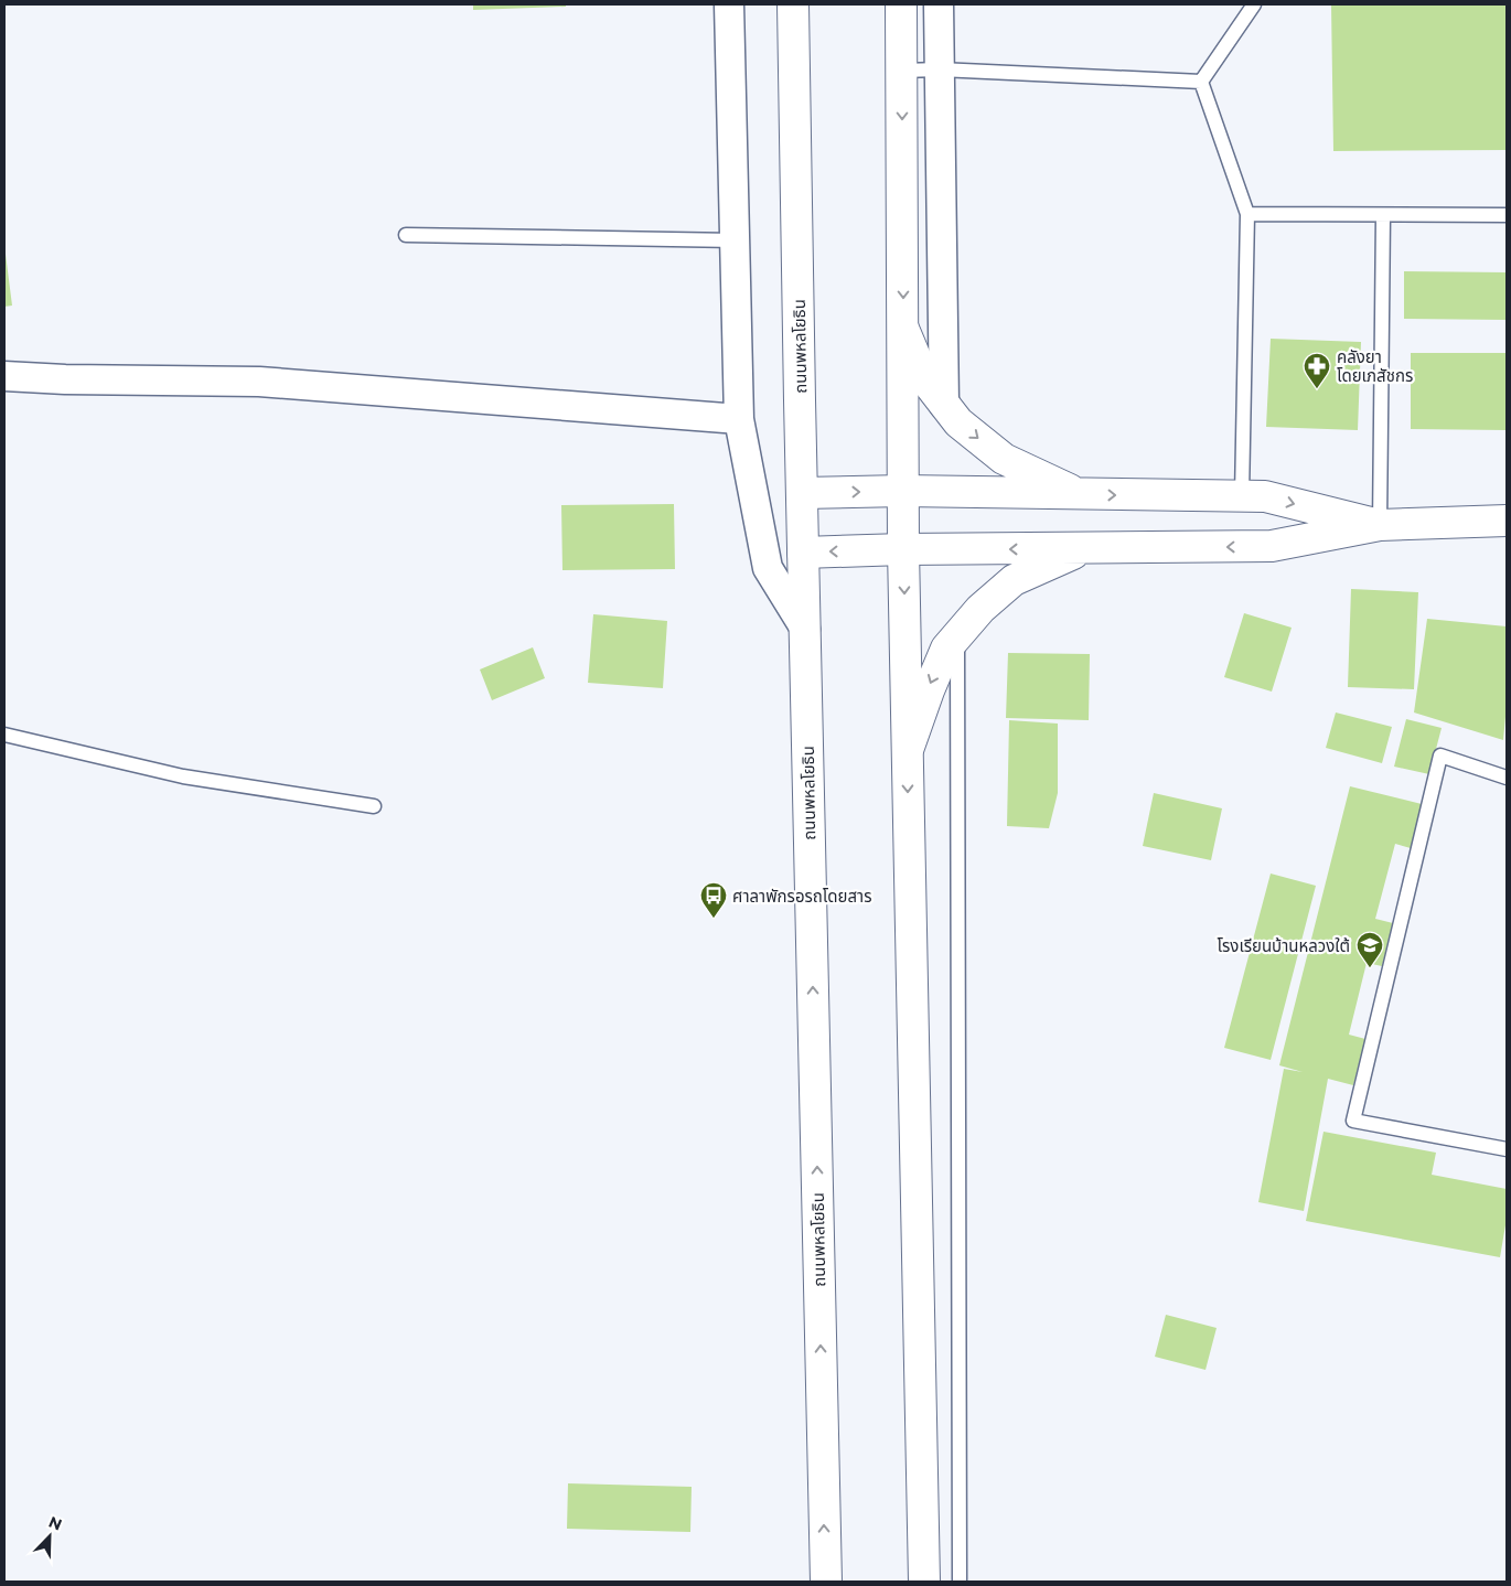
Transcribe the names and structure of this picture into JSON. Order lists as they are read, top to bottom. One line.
{"streets":{"main road":["ถนนพหลโยธิน"]},"places":{"pharmacy":["คลังยา โดยเภสัชกร"],"bus stop":["ศาลาพักรอรถโดยสาร"],"school or university":["โรงเรียนบ้านหลวงใต้"]},"north":"top right"}
